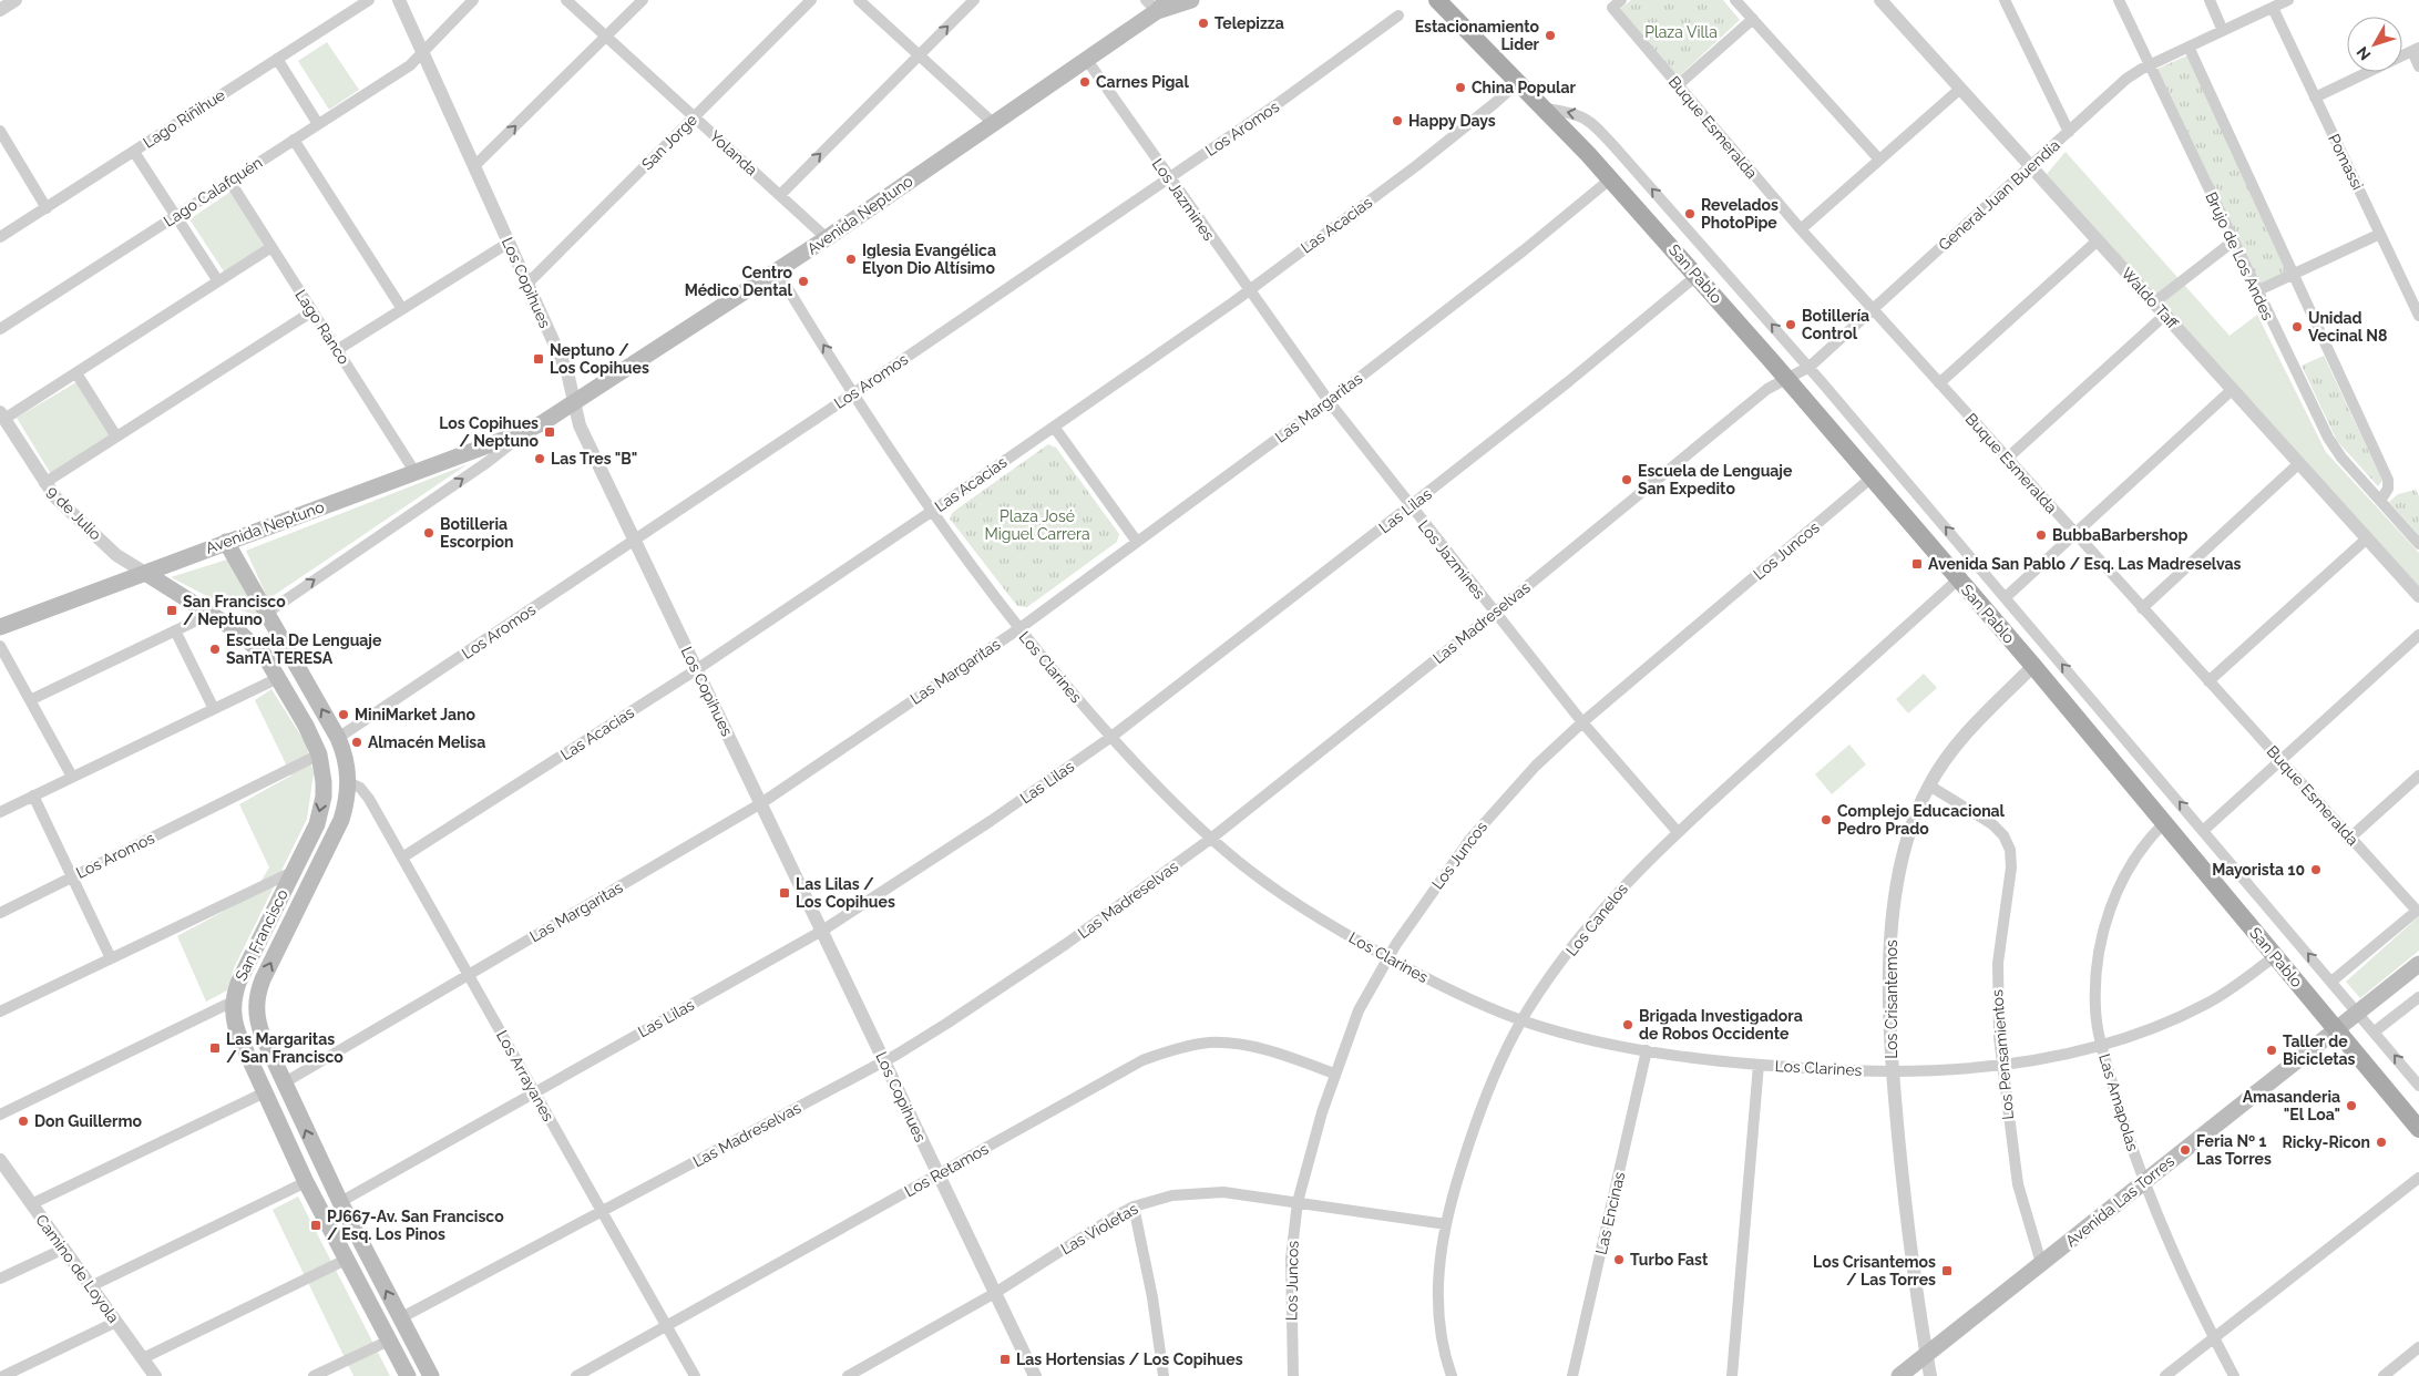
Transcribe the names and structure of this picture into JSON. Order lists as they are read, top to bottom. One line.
{"streets":{"main road":["Avenida Neptuno","San Pablo","San Francisco","Avenida Las Torres"],"street":["Lago Riñihue","Buque Esmeralda","Los Aromos","San Jorge","Yolanda","Pomassi","Lago Calafquén","General Juan Buendía","Los Jazmines","Las Acacias","Brujo de Los Andes","Los Copihues","Waldo Taff","Lago Ranco","Las Margaritas","Las Lilas","9 de Julio","Los Juncos","Las Madreselvas","Los Clarines","Los Canelos","Los Crisantemos","Los Pensamientos","Los Arrayanes","Las Amapolas","Los Retamos","Las Encinas","Las Violetas","Camino de Loyola"]},"crossings":[["Buque Esmeralda","General Juan Buendía"],["Buque Esmeralda","San Pablo"],["Los Aromos","Los Jazmines"],["Los Aromos","Los Copihues"],["Los Aromos","Los Clarines"],["Los Aromos","San Francisco"],["San Jorge","Yolanda"],["San Jorge","Los Copihues"],["Yolanda","Avenida Neptuno"],["Pomassi","General Juan Buendía"],["Lago Calafquén","Los Copihues"],["Lago Calafquén","Lago Ranco"],["General Juan Buendía","Brujo de Los Andes"],["General Juan Buendía","San Pablo"],["General Juan Buendía","Waldo Taff"],["General Juan Buendía","Las Madreselvas"],["Los Jazmines","Avenida Neptuno"],["Los Jazmines","Las Acacias"],["Los Jazmines","Las Margaritas"],["Los Jazmines","Las Lilas"],["Los Jazmines","Los Juncos"],["Los Jazmines","Las Madreselvas"],["Los Jazmines","Los Canelos"],["Avenida Neptuno","Los Copihues"],["Avenida Neptuno","Lago Ranco"],["Avenida Neptuno","9 de Julio"],["Avenida Neptuno","Los Clarines"],["Avenida Neptuno","San Francisco"],["Las Acacias","San Pablo"],["Las Acacias","Los Copihues"],["Las Acacias","Los Clarines"],["Las Acacias","Los Arrayanes"],["San Pablo","Las Margaritas"],["San Pablo","Las Lilas"],["San Pablo","Los Juncos"],["San Pablo","Las Madreselvas"],["San Pablo","Los Clarines"],["San Pablo","Los Canelos"],["San Pablo","Los Crisantemos"],["San Pablo","Las Amapolas"],["San Pablo","Avenida Las Torres"],["Los Copihues","Las Margaritas"],["Los Copihues","Las Lilas"],["Los Copihues","Las Madreselvas"],["Los Copihues","Los Retamos"],["Los Copihues","Las Violetas"],["Las Margaritas","Los Clarines"],["Las Margaritas","San Francisco"],["Las Margaritas","Los Arrayanes"],["Las Lilas","Los Clarines"],["Las Lilas","San Francisco"],["Las Lilas","Los Arrayanes"],["9 de Julio","San Francisco"],["Los Juncos","Los Clarines"],["Los Juncos","Los Retamos"],["Los Juncos","Las Violetas"],["Las Madreselvas","Los Clarines"],["Las Madreselvas","San Francisco"],["Las Madreselvas","Los Arrayanes"],["Los Clarines","Los Canelos"],["Los Clarines","Los Crisantemos"],["Los Clarines","Los Pensamientos"],["Los Clarines","Las Amapolas"],["Los Clarines","Las Encinas"],["Los Canelos","Las Violetas"],["San Francisco","Los Arrayanes"],["Los Crisantemos","Los Pensamientos"],["Los Crisantemos","Avenida Las Torres"],["Los Pensamientos","Avenida Las Torres"],["Los Arrayanes","Los Retamos"],["Las Amapolas","Avenida Las Torres"]],"parks":["Plaza Villa","Plaza José Miguel Carrera"],"places":{"other":["Telepizza","Estacionamiento Lider","Carnes Pigal","China Popular","Happy Days","Revelados PhotoPipe","Iglesia Evangélica Elyon Dio Altísimo","Centro Médico Dental","Botillería Control","Unidad Vecinal N8","Las Tres \"B\"","Escuela de Lenguaje San Expedito","Botilleria Escorpion","BubbaBarbershop","Escuela De Lenguaje SanTA TERESA","MiniMarket Jano","Almacén Melisa","Complejo Educacional Pedro Prado","Mayorista 10","Brigada Investigadora de Robos Occidente","Taller de Bicicletas","Amasanderia \"El Loa\"","Don Guillermo","Ricky-Ricon","Feria Nº 1 Las Torres","Turbo Fast"],"transit":["Neptuno / Los Copihues","Los Copihues / Neptuno","Avenida San Pablo / Esq. Las Madreselvas","San Francisco / Neptuno","Las Lilas / Los Copihues","Las Margaritas / San Francisco","PJ667-Av. San Francisco / Esq. Los Pinos","Los Crisantemos / Las Torres","Las Hortensias / Los Copihues"]},"north":"bottom left"}
